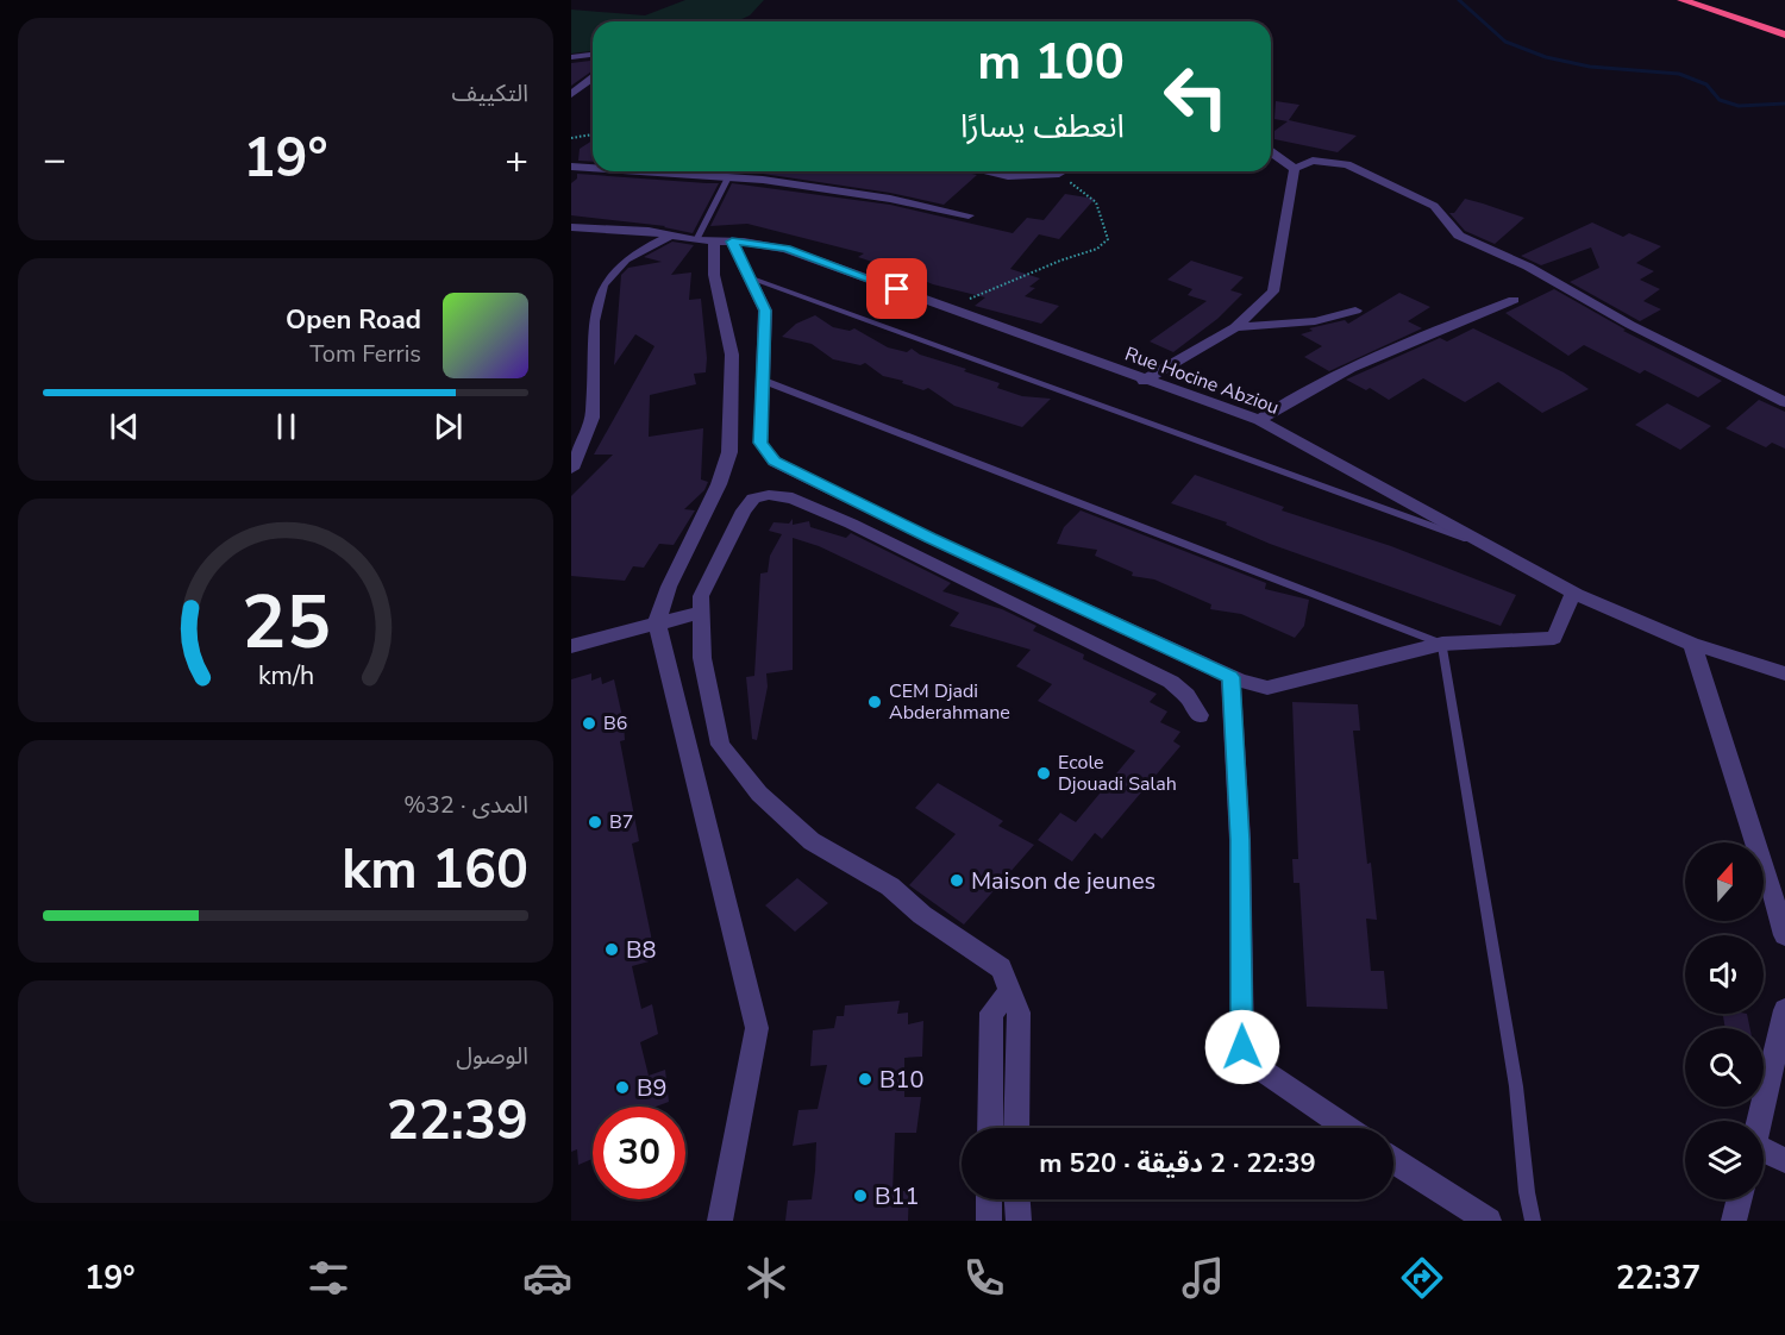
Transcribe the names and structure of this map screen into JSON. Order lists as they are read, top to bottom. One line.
{"streets":{"street":["Rue Hocine Abziou"]},"places":["CEM Djadi Abderahmane","B6","Ecole Djouadi Salah","B7","Maison de jeunes","B8","B10","B9","B11"],"north":"top","page":{"tile":["التكييف",["المدى · 32%","160 km"],["الوصول","22:39"]],"turn":["100 m","انعطف يسارًا"],"heat":["−","19°","+"],"song":["Open Road","Tom Ferris"],"limit":"30","trip":"22:39 · 2 دقيقة · 520 m","tabs":["22:37","19°"],"gauge":["25","km/h"]}}
